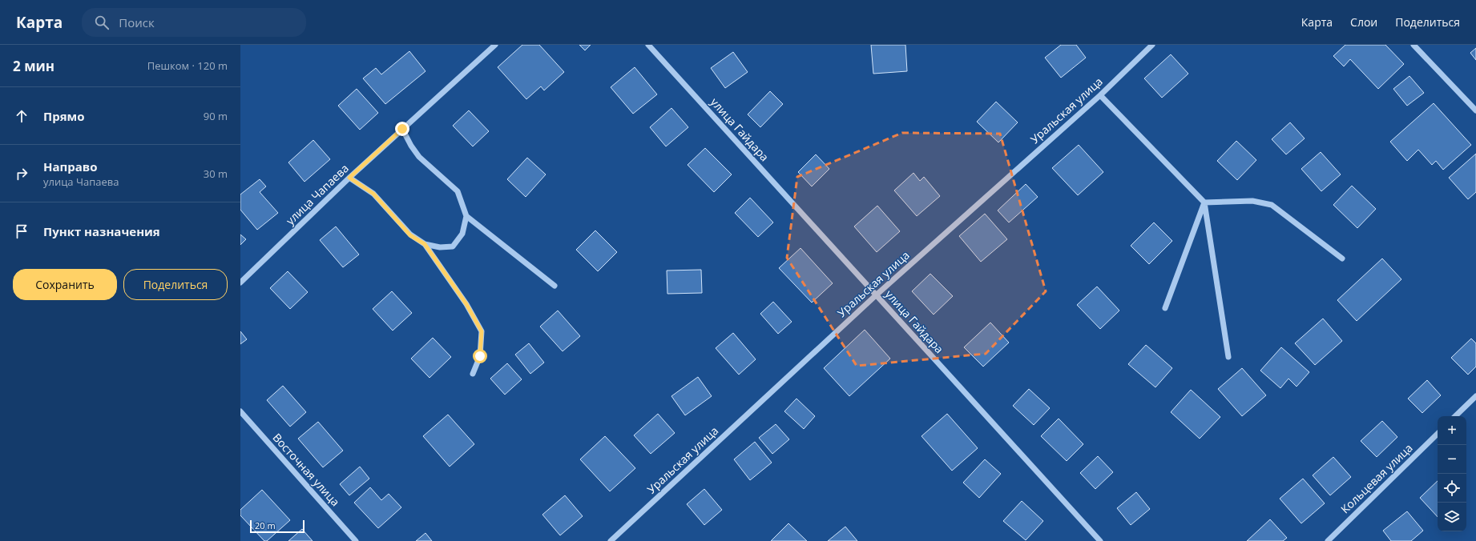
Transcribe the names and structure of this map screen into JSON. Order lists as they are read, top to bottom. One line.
{"streets":{"street":["Уральская улица","улица Гайдара","улица Чапаева","Восточная улица","Кольцевая улица"]},"crossings":[["Уральская улица","улица Гайдара"]],"scale_bar":"20 m","page":{"header":"Карта","search":"Поиск","nav":["Карта","Слои","Поделиться"],"heading":["2 мин","Пешком · 120 m"],"list":[["Прямо","90 m"],["Направо","улица Чапаева","30 m"],"Пункт назначения"],"buttons":["Сохранить","Поделиться"],"map_buttons":["+","−"],"scale":"20 m"}}
